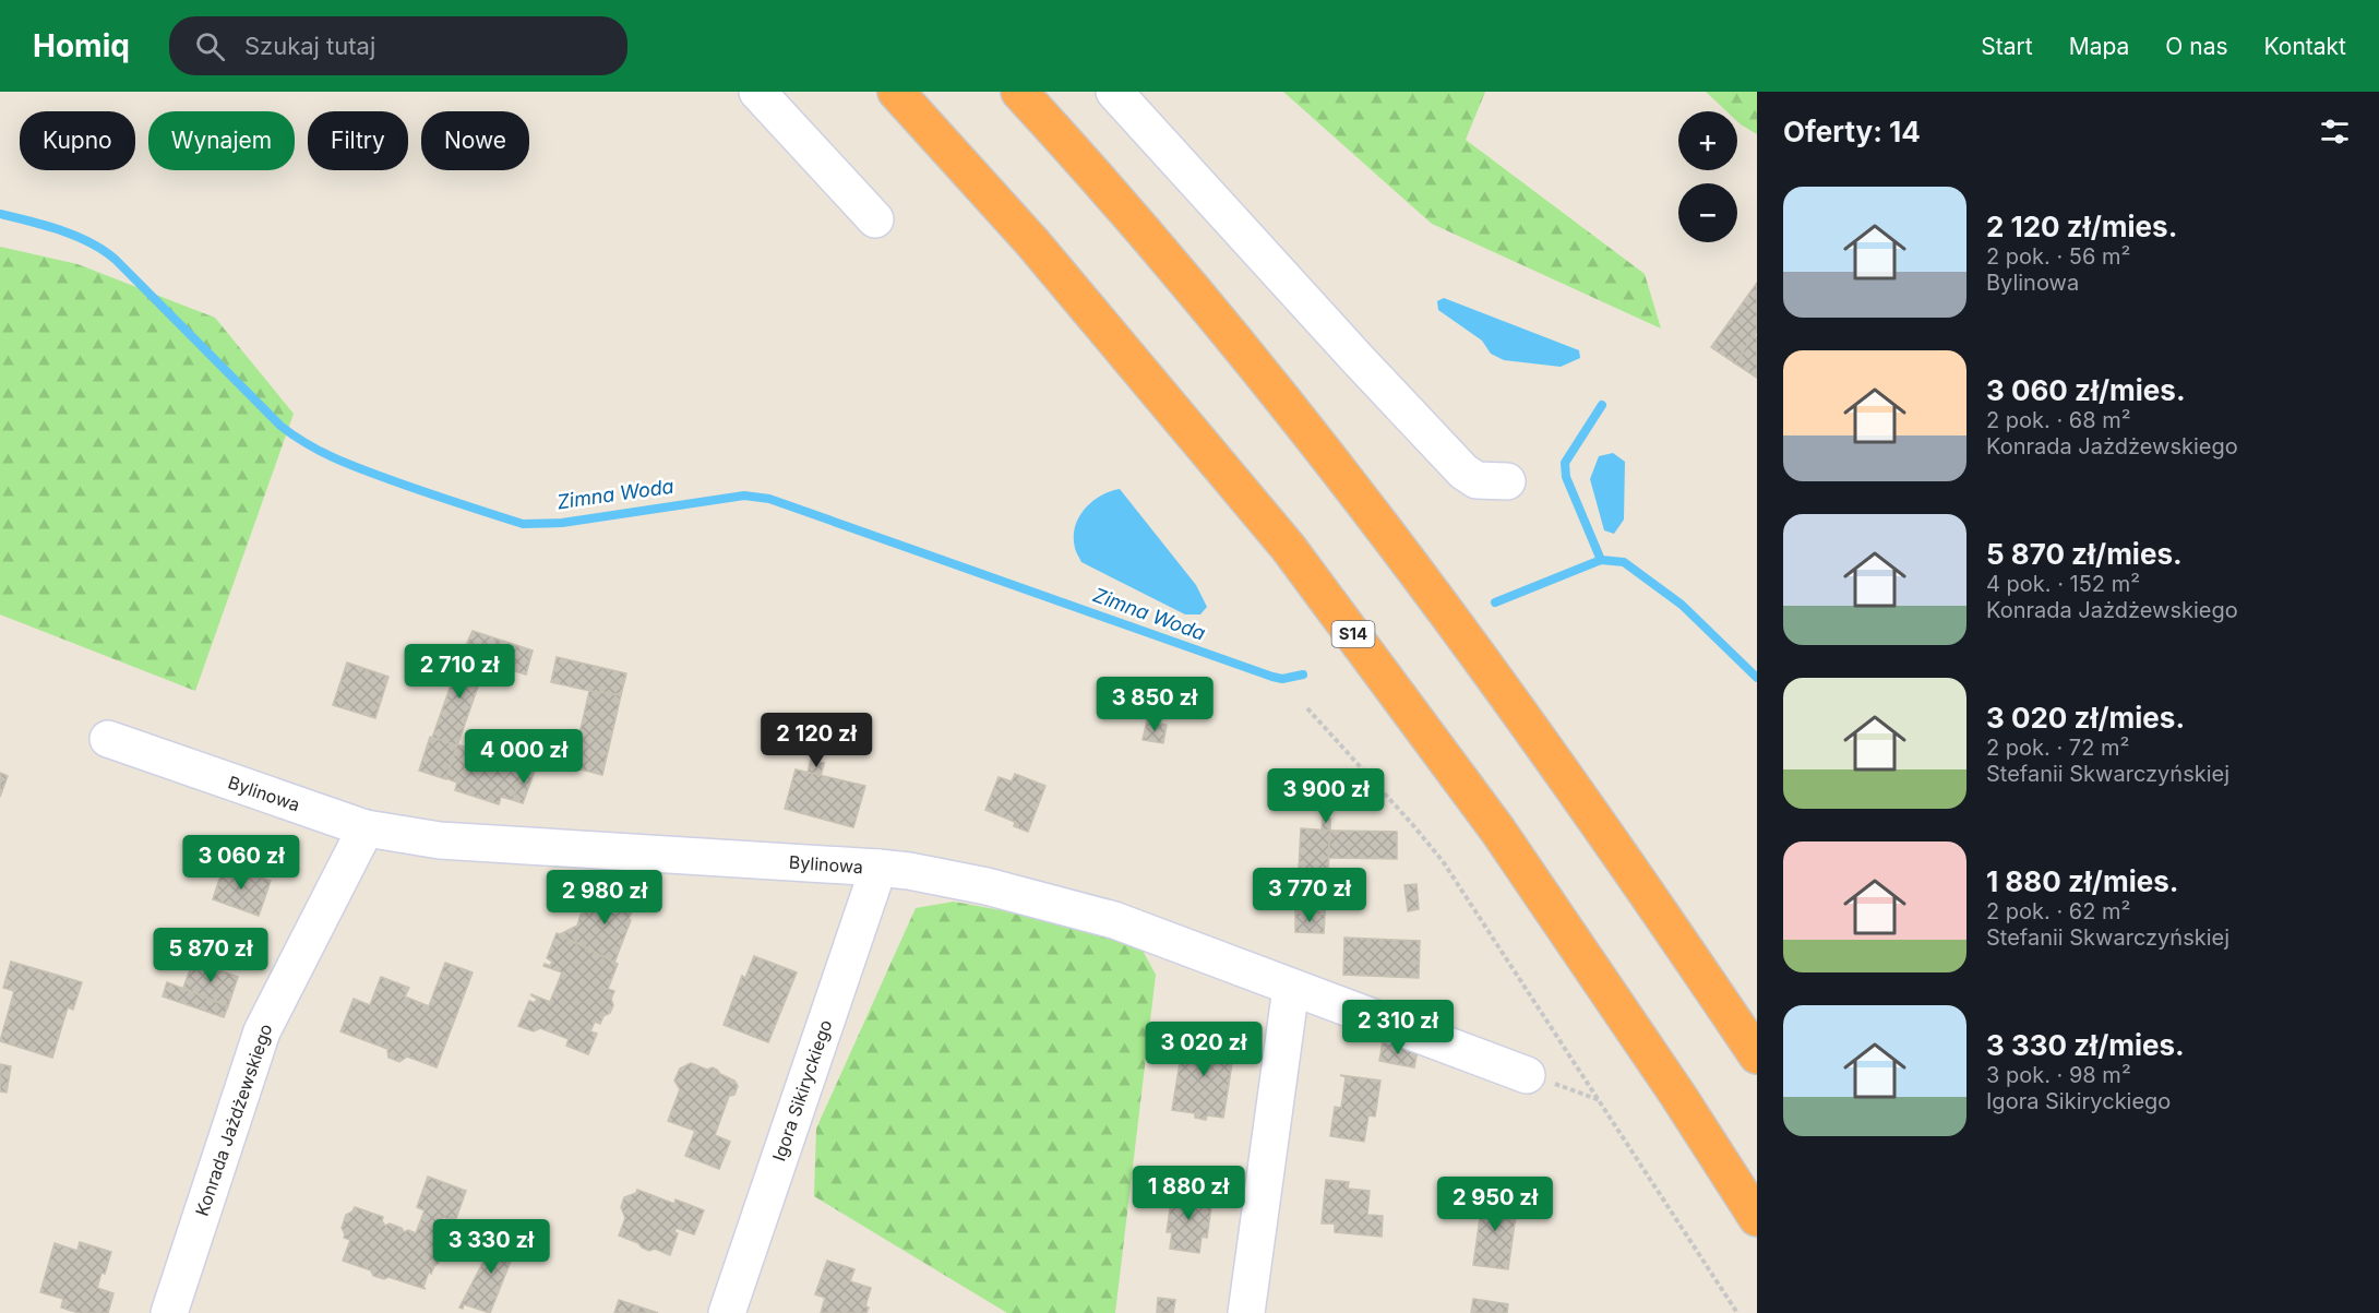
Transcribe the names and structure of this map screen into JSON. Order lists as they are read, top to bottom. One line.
{"streets":{"highway":["S14"],"street":["Bylinowa","Igora Sikiryckiego","Konrada Jażdżewskiego"]},"crossings":[["Bylinowa","Igora Sikiryckiego"],["Bylinowa","Konrada Jażdżewskiego"]],"water":["Zimna Woda"],"page":{"header":"Homiq","search":"Szukaj tutaj","nav":["Start","Mapa","O nas","Kontakt"],"heading":"Oferty: 14","map_buttons":["+","−"],"chip":["Kupno","Wynajem","Filtry","Nowe"],"list":[{"name":"2 120 zł/mies.","note":"2 pok. · 56 m² · Bylinowa"},{"name":"3 060 zł/mies.","note":"2 pok. · 68 m² · Konrada Jażdżewskiego"},{"name":"5 870 zł/mies.","note":"4 pok. · 152 m² · Konrada Jażdżewskiego"},{"name":"3 020 zł/mies.","note":"2 pok. · 72 m² · Stefanii Skwarczyńskiej"},{"name":"1 880 zł/mies.","note":"2 pok. · 62 m² · Stefanii Skwarczyńskiej"},{"name":"3 330 zł/mies.","note":"3 pok. · 98 m² · Igora Sikiryckiego"}],"price":["2 710 zł","3 850 zł","2 120 zł","4 000 zł","3 900 zł","3 060 zł","3 770 zł","2 980 zł","5 870 zł","2 310 zł","3 020 zł","1 880 zł","2 950 zł","3 330 zł"]}}
